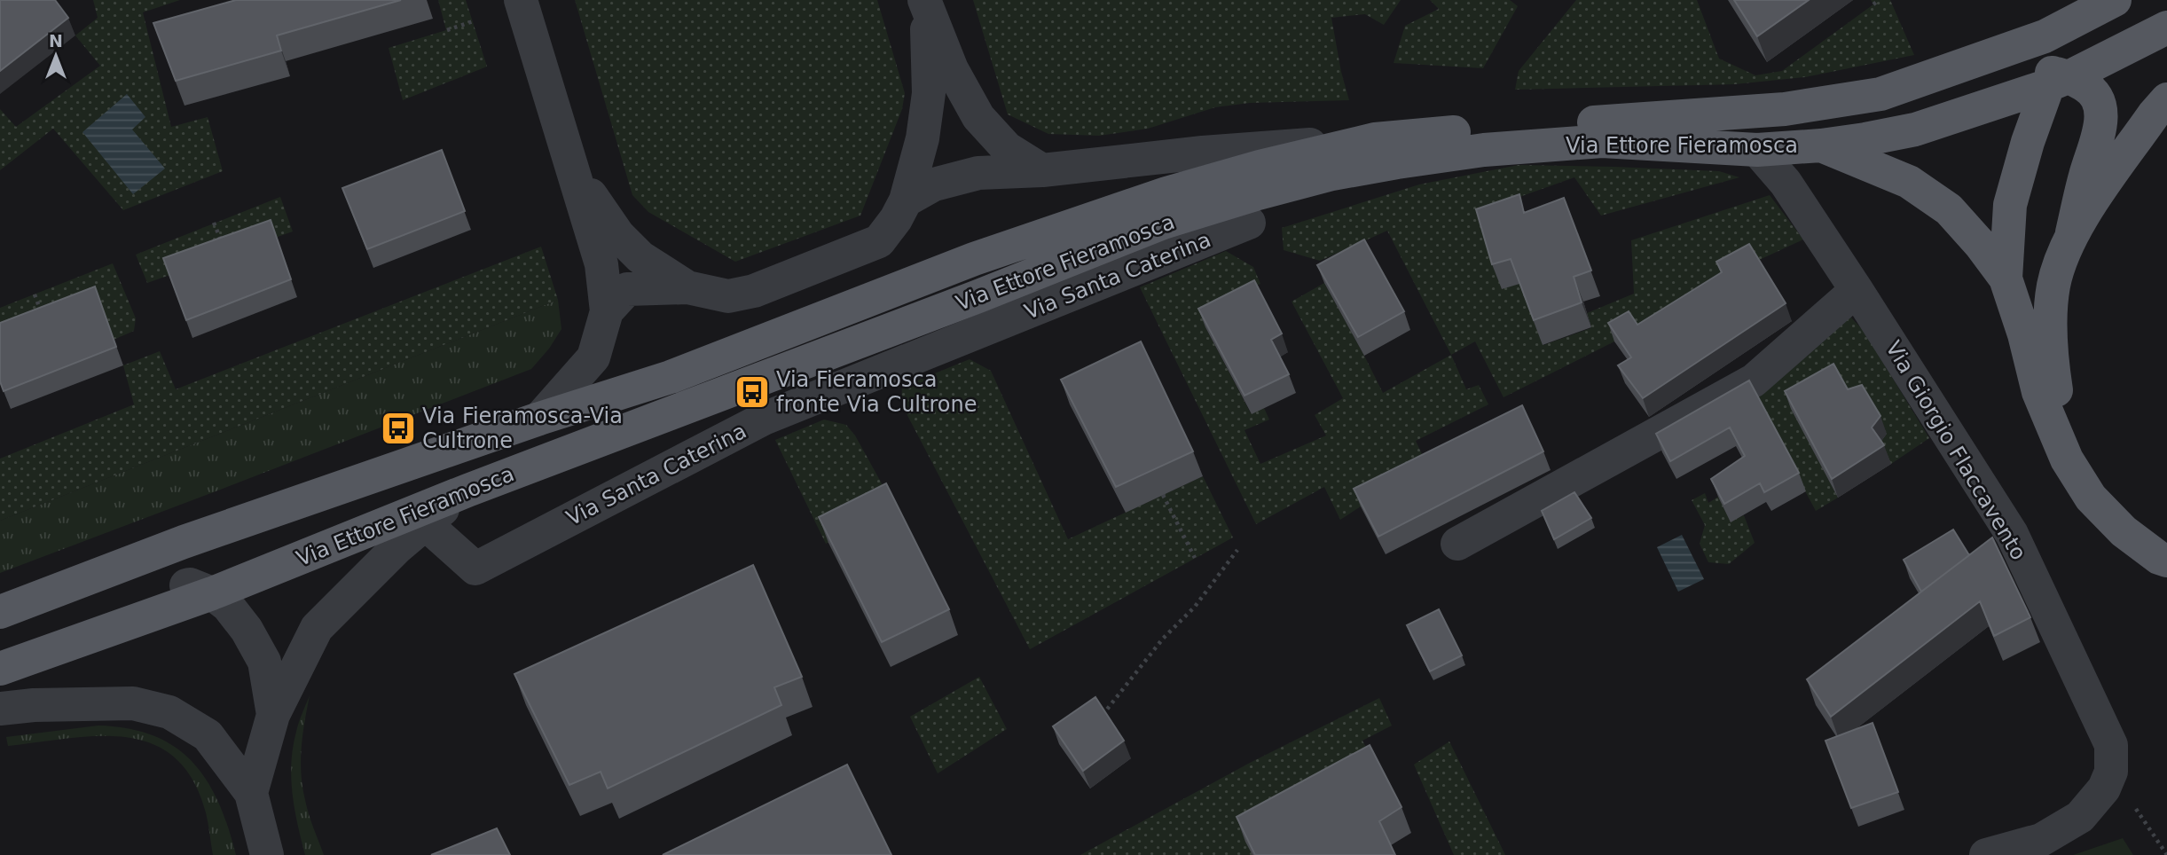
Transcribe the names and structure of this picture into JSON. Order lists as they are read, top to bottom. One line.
{"streets":{"main road":["Via Ettore Fieramosca"],"street":["Via Santa Caterina","Via Giorgio Flaccavento"]},"crossings":[["Via Ettore Fieramosca","Via Giorgio Flaccavento"]],"places":{"bus stop":["Via Fieramosca fronte Via Cultrone","Via Fieramosca-Via Cultrone"]},"north":"top"}
